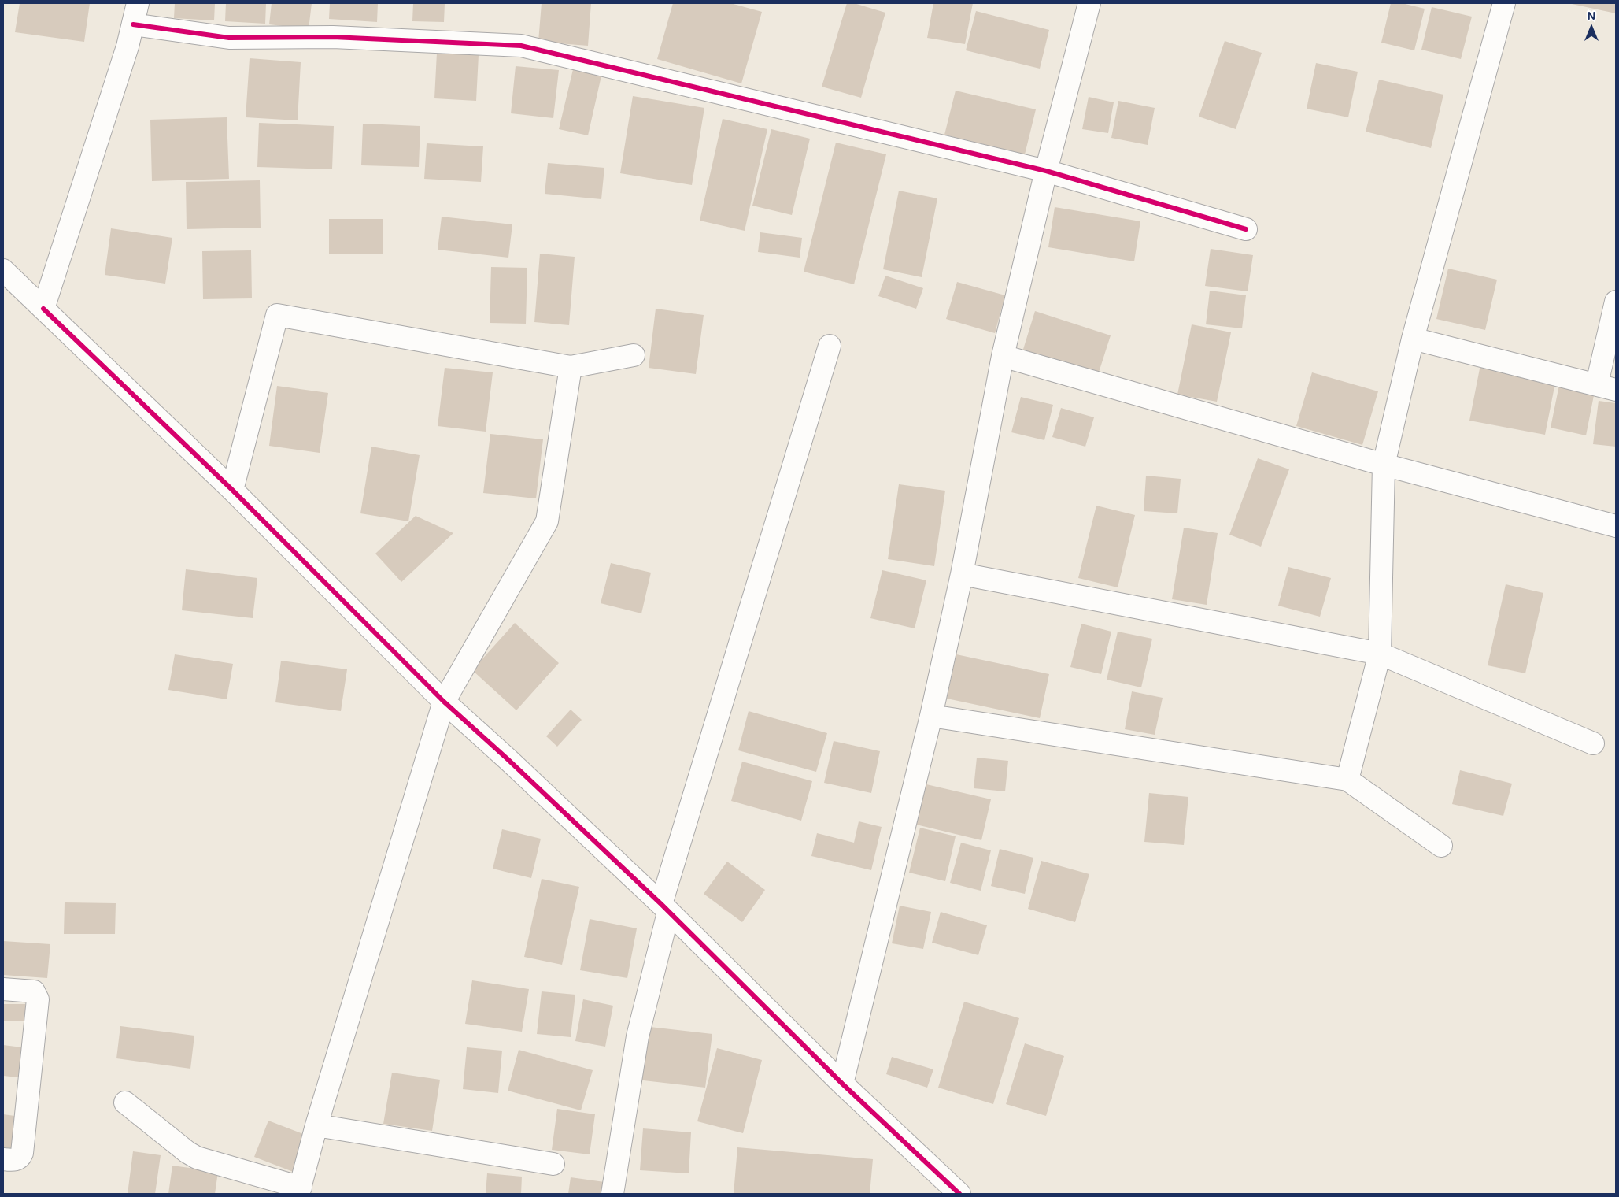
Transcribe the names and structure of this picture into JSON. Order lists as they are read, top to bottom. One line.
{"north":"top"}
